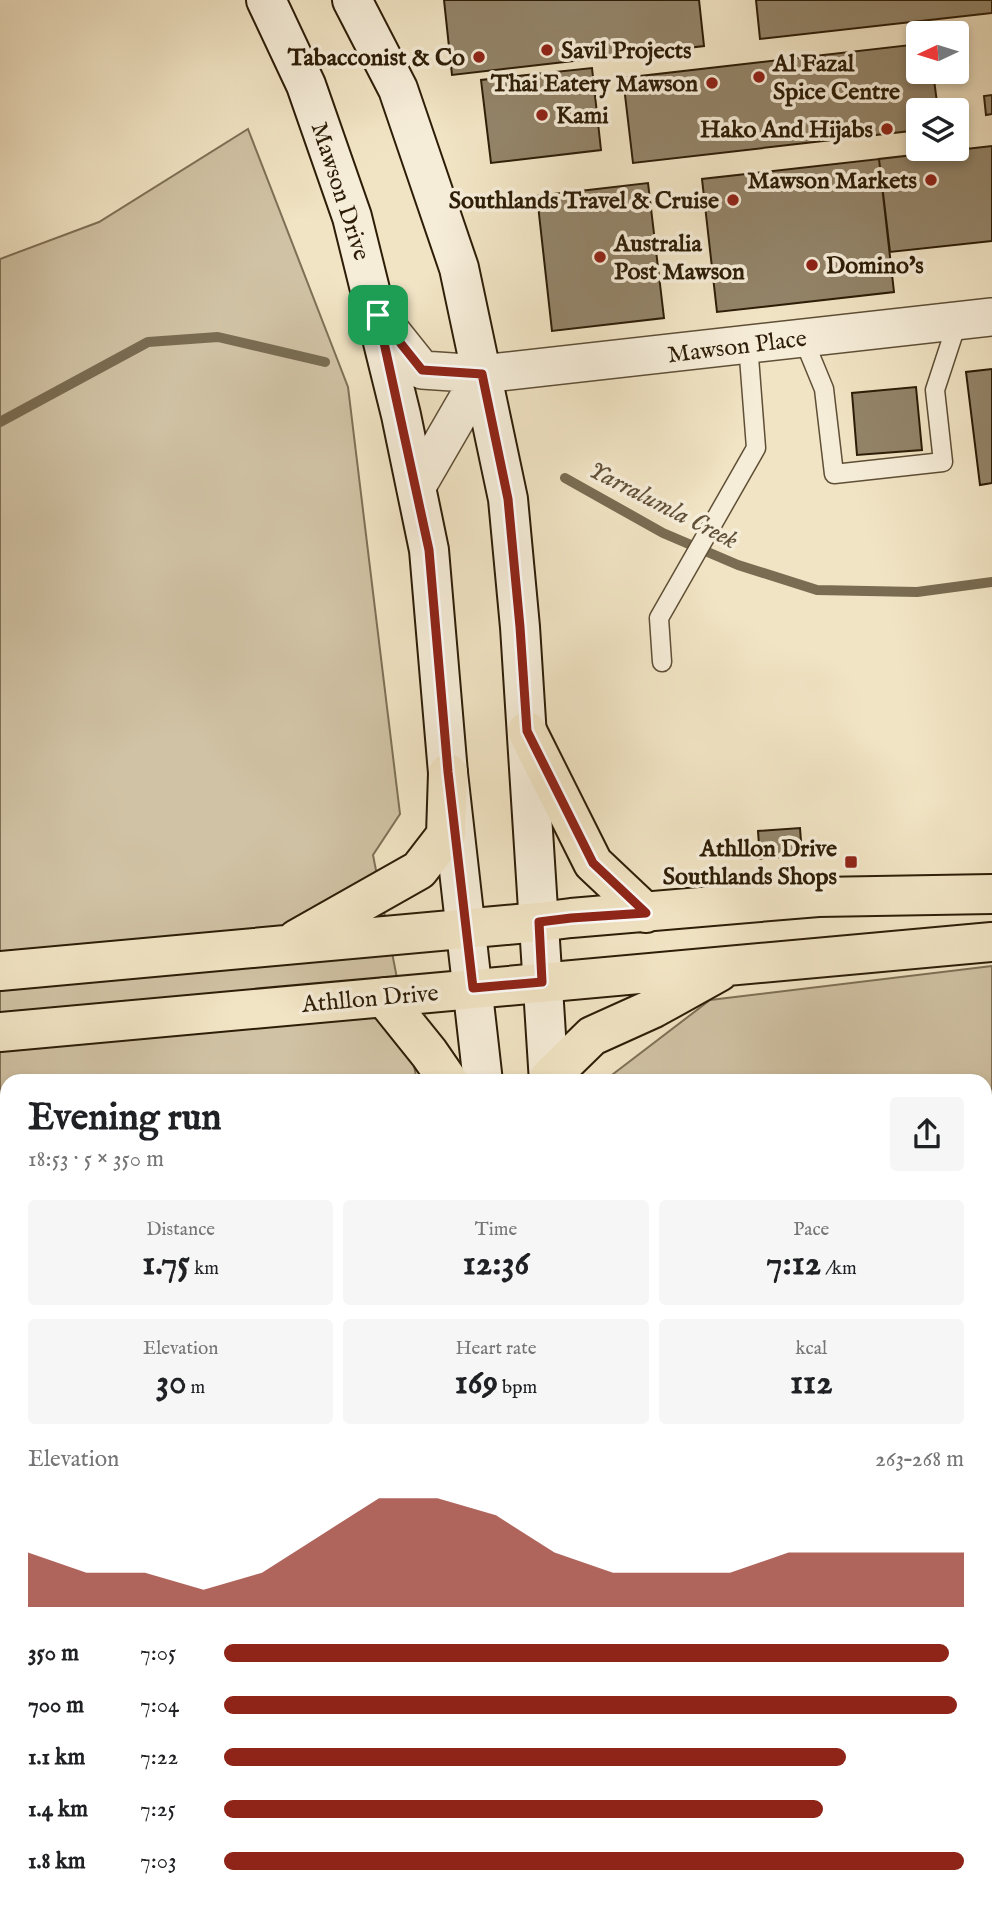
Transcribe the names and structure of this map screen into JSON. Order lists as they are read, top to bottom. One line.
{"streets":{"main road":["Mawson Drive","Athllon Drive"],"street":["Mawson Place"]},"crossings":[["Mawson Drive","Mawson Place"],["Mawson Drive","Athllon Drive"]],"water":["Yarralumla Creek"],"places":{"other":["Savil Projects","Tabacconist & Co","Al Fazal Spice Centre","Thai Eatery Mawson","Kami","Hako And Hijabs","Mawson Markets","Southlands Travel & Cruise","Australia Post Mawson","Domino's"],"transit":["Athllon Drive Southlands Shops"]},"north":"left","page":{"heading":["Evening run","18:53 · 5 × 350 m"],"stats":[["Distance","1.75 km"],["Time","12:36"],["Pace","7:12 /km"],["Elevation","30 m"],["Heart rate","169 bpm"],["kcal","112"]],"chart":["Elevation","263–268 m"],"list":[{"name":"350 m","note":"7:05"},{"name":"700 m","note":"7:04"},{"name":"1.1 km","note":"7:22"},{"name":"1.4 km","note":"7:25"},{"name":"1.8 km","note":"7:03"}]}}
